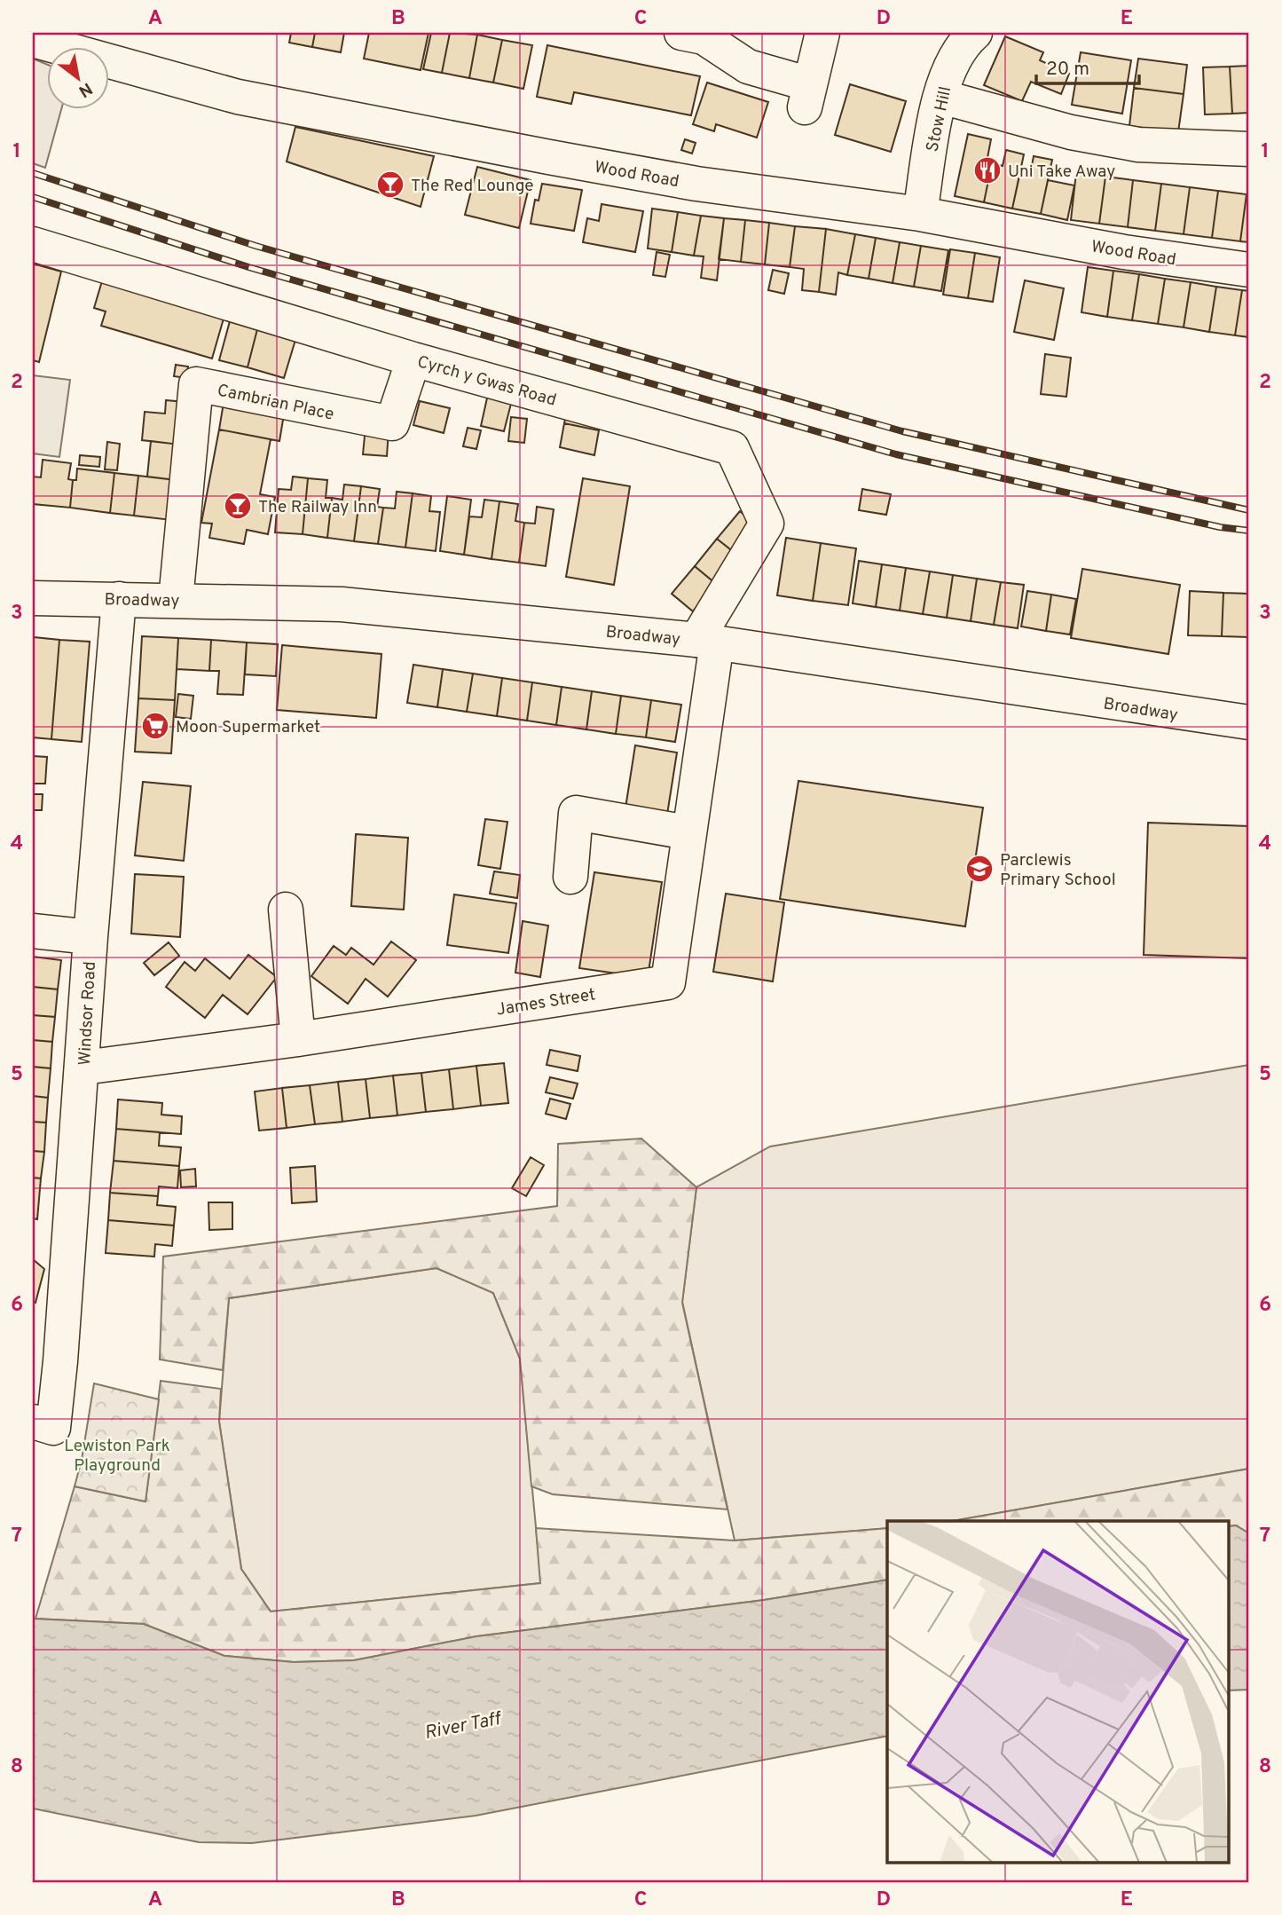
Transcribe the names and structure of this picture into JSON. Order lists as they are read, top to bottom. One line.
{"streets":{"street":["Stow Hill","Wood Road","Cyrch y Gwas Road","Cambrian Place","Broadway","James Street","Windsor Road"]},"crossings":[["Stow Hill","Wood Road"],["Cyrch y Gwas Road","Cambrian Place"],["Cyrch y Gwas Road","Broadway"],["Cyrch y Gwas Road","James Street"],["Cambrian Place","Broadway"],["Broadway","James Street"],["Broadway","Windsor Road"],["James Street","Windsor Road"]],"water":["River Taff"],"parks":["Lewiston Park Playground"],"places":{"restaurant":["Uni Take Away"],"bar":["The Red Lounge","The Railway Inn"],"supermarket":["Moon Supermarket"],"school or university":["Parclewis Primary School"]},"scale_bar":"20 m","north":"bottom right","grid":{"columns":["A","B","C","D","E"],"rows":["1","2","3","4","5","6","7","8"]}}
